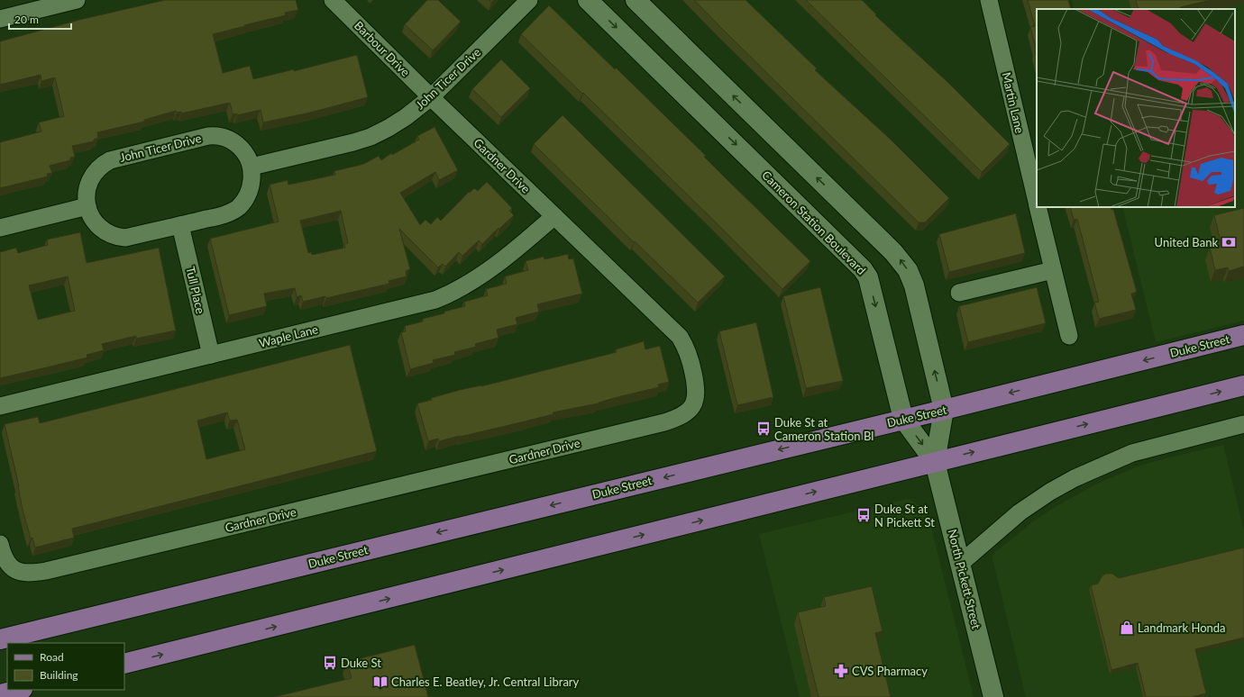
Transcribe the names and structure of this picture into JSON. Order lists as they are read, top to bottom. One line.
{"streets":{"main road":["Duke Street"],"street":["Barbour Drive","John Ticer Drive","Martin Lane","Gardner Drive","Cameron Station Boulevard","Tull Place","Waple Lane","North Pickett Street"]},"crossings":[["Barbour Drive","John Ticer Drive"],["Barbour Drive","Gardner Drive"],["John Ticer Drive","Gardner Drive"],["John Ticer Drive","Tull Place"],["Gardner Drive","Waple Lane"],["Cameron Station Boulevard","Duke Street"],["Cameron Station Boulevard","North Pickett Street"],["Tull Place","Waple Lane"]],"places":{"bank":["United Bank"],"bus stop":["Duke St at Cameron Station Bl","Duke St at N Pickett St","Duke St"],"shop":["Landmark Honda"],"pharmacy":["CVS Pharmacy"],"library":["Charles E. Beatley, Jr. Central Library"]},"legend":["Road","Building"],"scale_bar":"20 m"}
